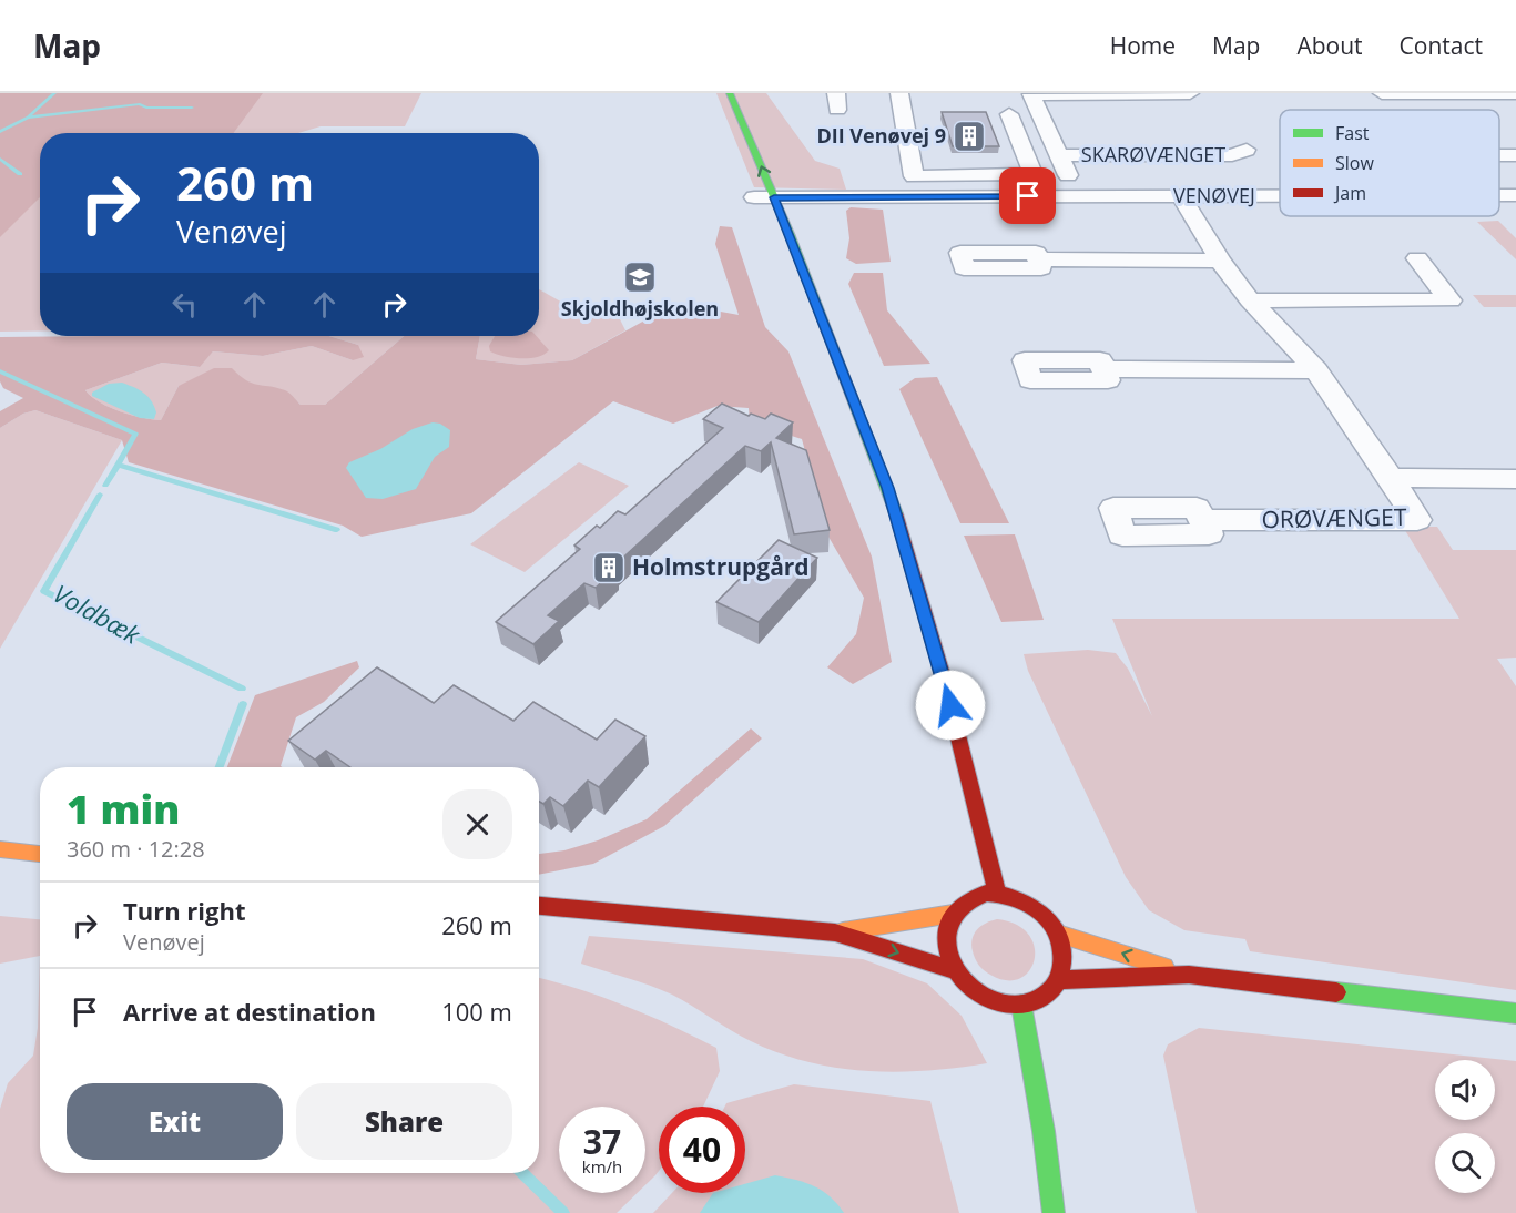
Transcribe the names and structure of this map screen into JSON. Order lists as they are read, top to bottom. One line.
{"streets":{"street":["SKARØVÆNGET","VENØVEJ","ORØVÆNGET"]},"crossings":[["SKARØVÆNGET","VENØVEJ"],["VENØVEJ","ORØVÆNGET"]],"water":["Voldbæk"],"places":{"building":["DII Venøvej 9","Holmstrupgård"],"school or university":["Skjoldhøjskolen"]},"legend":["Fast","Slow","Jam"],"page":{"header":"Map","nav":["Home","Map","About","Contact"],"turn":["260 m","Venøvej"],"heading":["1 min","360 m · 12:28"],"list":[{"name":"Turn right","note":"Venøvej","value":"260 m"},{"name":"Arrive at destination","value":"100 m"}],"buttons":["Exit","Share"],"speed":"37 km/h","limit":"40"}}
